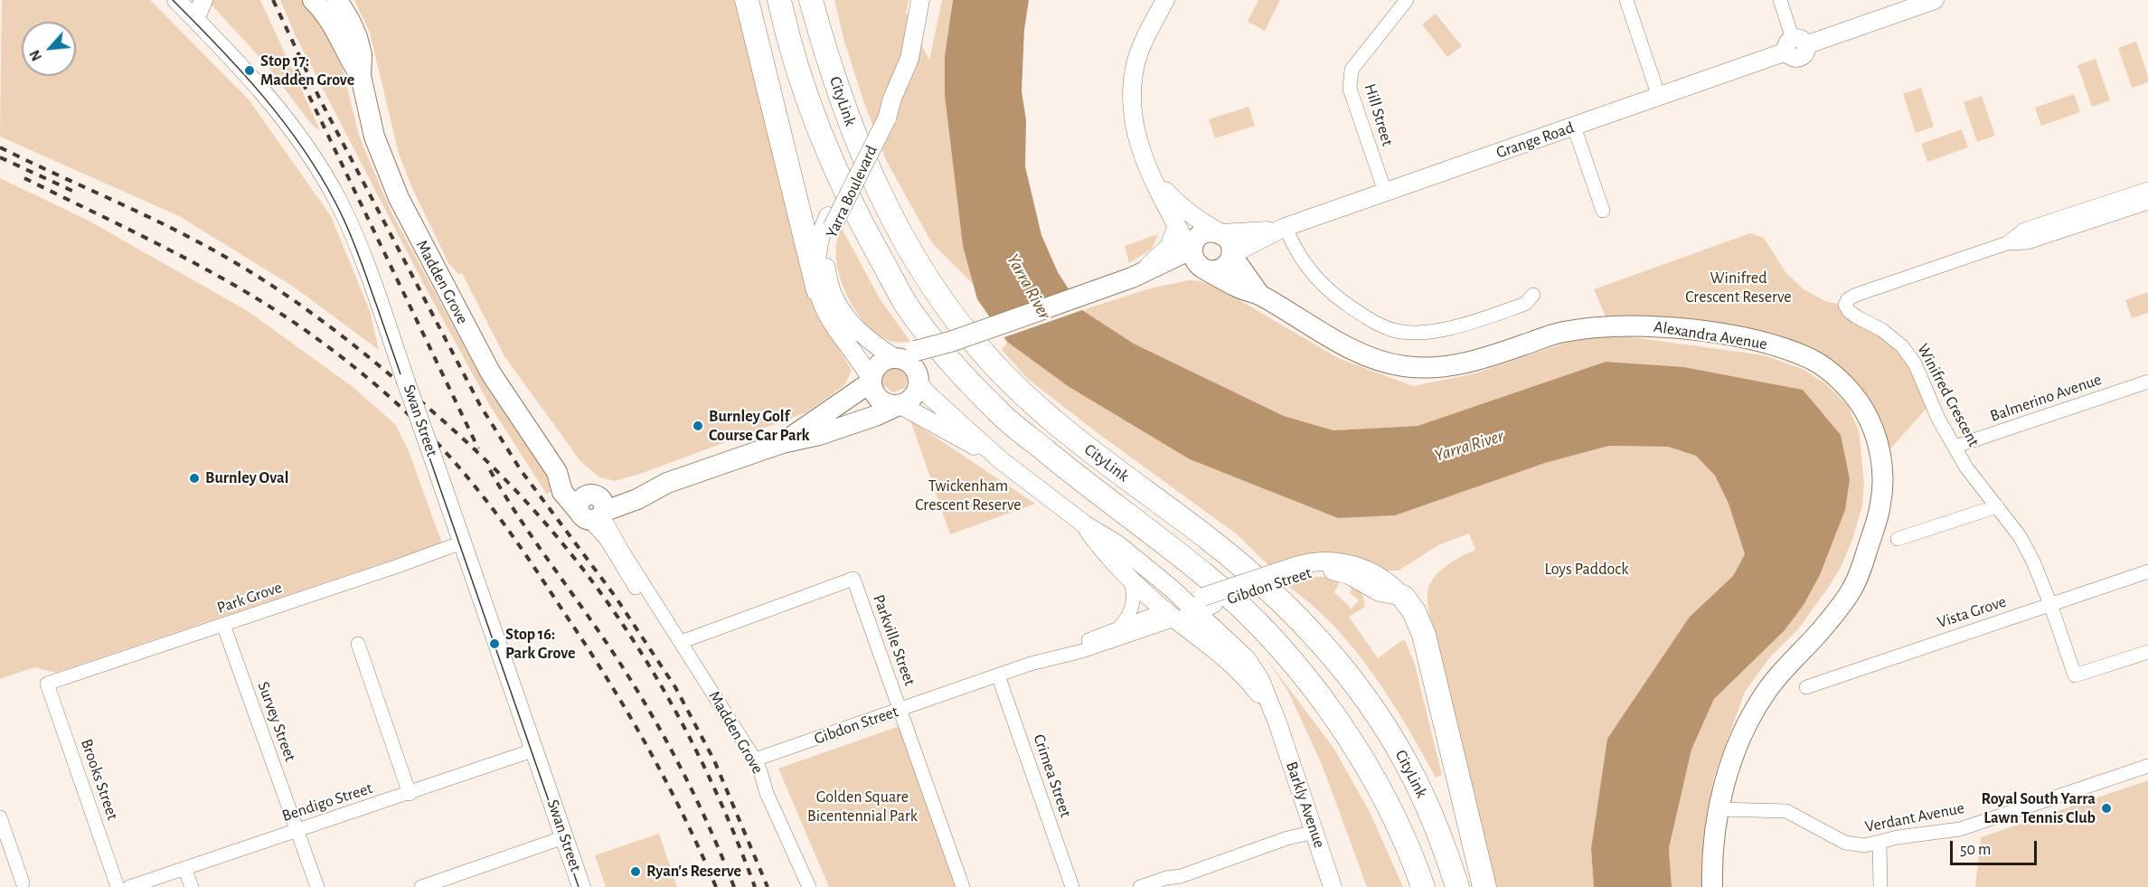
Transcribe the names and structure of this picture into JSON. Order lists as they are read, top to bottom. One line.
{"streets":{"highway":["CityLink"],"main road":["Grange Road","Yarra Boulevard","Madden Grove","Alexandra Avenue","Swan Street","Gibdon Street","Barkly Avenue"],"street":["Hill Street","Winifred Crescent","Balmerino Avenue","Park Grove","Vista Grove","Parkville Street","Survey Street","Crimea Street","Brooks Street","Bendigo Street","Verdant Avenue"]},"crossings":[["Hill Street","Grange Road"],["Grange Road","Alexandra Avenue"],["Madden Grove","Gibdon Street"],["Madden Grove","Parkville Street"],["Alexandra Avenue","Verdant Avenue"],["Winifred Crescent","Balmerino Avenue"],["Winifred Crescent","Vista Grove"],["Swan Street","Park Grove"],["Swan Street","Bendigo Street"],["Gibdon Street","Parkville Street"],["Gibdon Street","Crimea Street"],["Gibdon Street","Barkly Avenue"],["Park Grove","Survey Street"],["Park Grove","Brooks Street"],["Survey Street","Bendigo Street"]],"water":["Yarra River"],"parks":["Winifred Crescent Reserve","Twickenham Crescent Reserve","Loys Paddock","Golden Square Bicentennial Park"],"places":["Stop 17: Madden Grove","Burnley Golf Course Car Park","Burnley Oval","Stop 16: Park Grove","Royal South Yarra Lawn Tennis Club","Ryan's Reserve"],"scale_bar":"50 m","north":"bottom left"}
